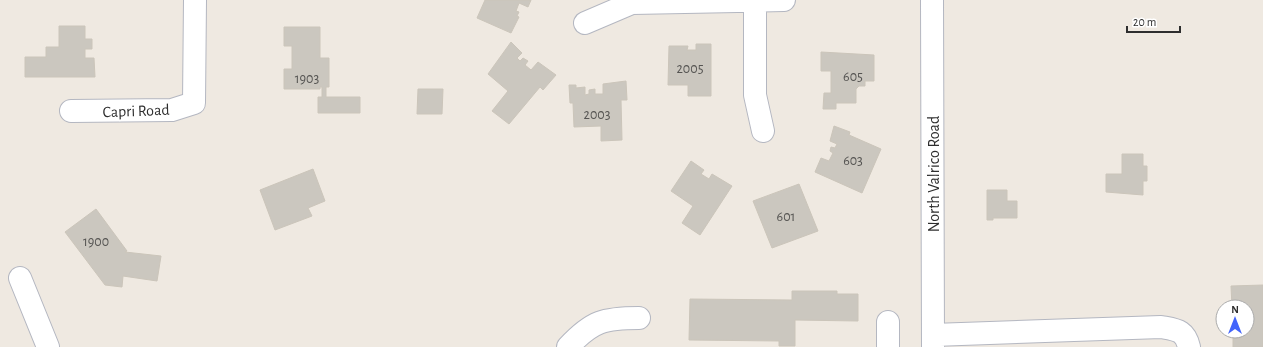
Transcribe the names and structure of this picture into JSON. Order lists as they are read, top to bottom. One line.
{"streets":{"street":["Capri Road","North Valrico Road"]},"house_numbers":["2005","605","1903","2003","603","601","1900"],"scale_bar":"20 m","north":"top"}
